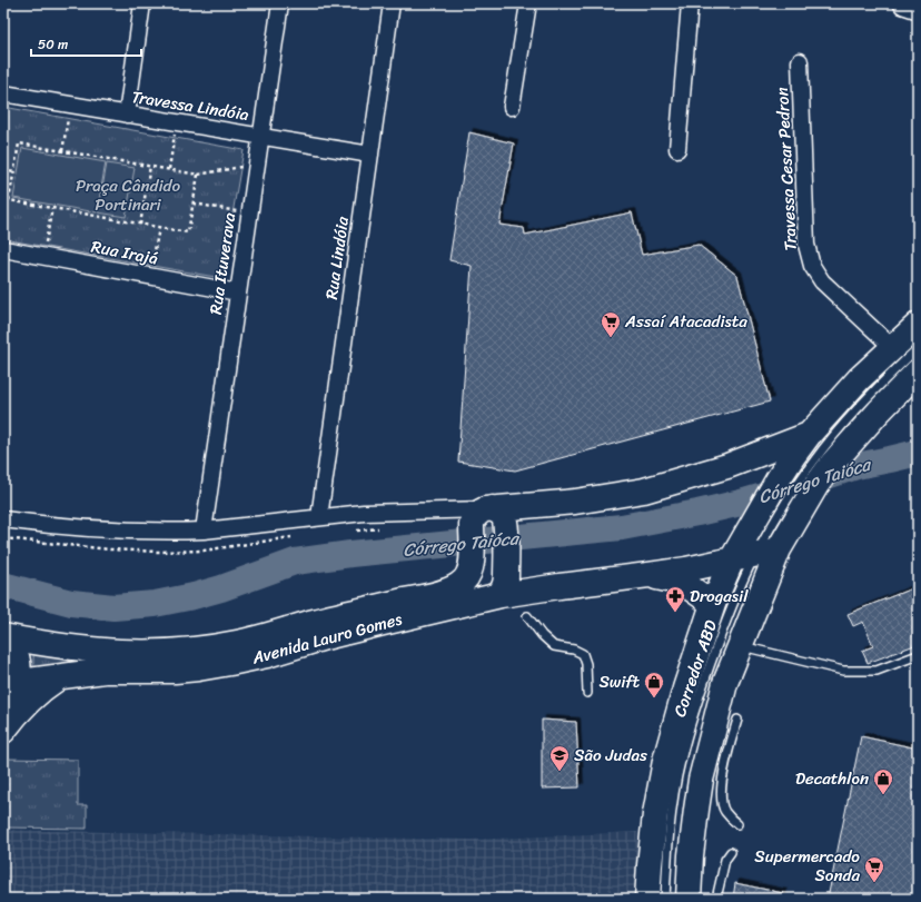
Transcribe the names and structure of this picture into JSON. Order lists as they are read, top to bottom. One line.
{"streets":{"main road":["Avenida Lauro Gomes"],"street":["Travessa Lindóia","Travessa Cesar Pedron","Rua Irajá","Rua Lindóia","Rua Ituverava"],"lane":["Corredor ABD"]},"crossings":[["Travessa Lindóia","Rua Lindóia"],["Travessa Lindóia","Rua Ituverava"],["Rua Irajá","Rua Ituverava"],["Avenida Lauro Gomes","Corredor ABD"]],"water":["Córrego Taióca"],"parks":["Praça Cândido Portinari"],"places":{"supermarket":["Assaí Atacadista","Supermercado Sonda"],"pharmacy":["Drogasil"],"shop":["Swift","Decathlon"],"school or university":["São Judas"]},"scale_bar":"50 m"}
